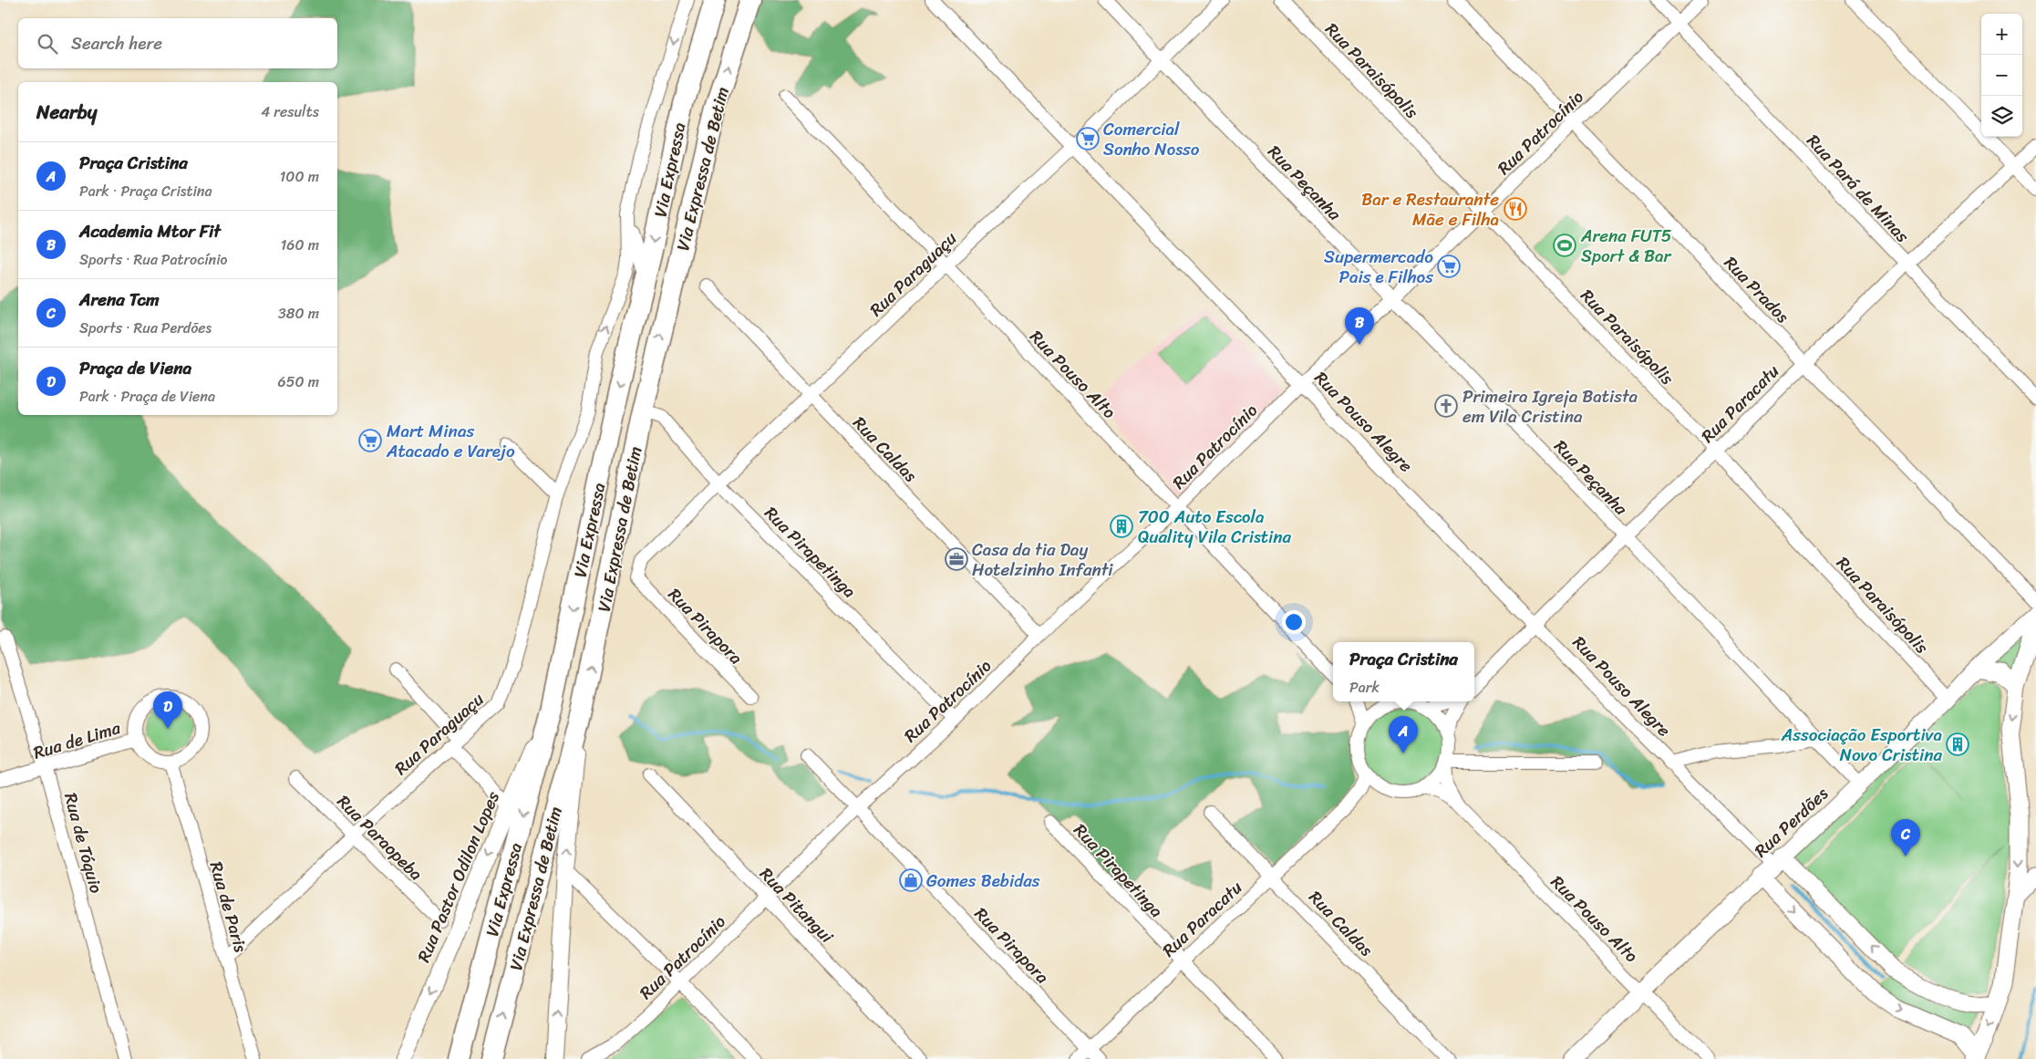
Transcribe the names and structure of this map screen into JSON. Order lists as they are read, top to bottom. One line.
{"streets":{"highway":["Via Expressa de Betim","Via Expressa"],"street":["Rua Paraisópolis","Rua Patrocínio","Rua Peçanha","Rua Pará de Minas","Rua Paraguaçu","Rua Prados","Rua Pouso Alto","Rua Paracatu","Rua Pouso Alegre","Rua Caldas","Rua Pirapetinga","Rua Pirapora","Rua de Lima","Rua Perdões","Rua Paraopeba","Rua de Tóquio","Rua Pastor Odilon Lopes","Rua Pitangui","Rua de Paris"]},"crossings":[["Rua Paraisópolis","Rua Patrocínio"],["Rua Paraisópolis","Rua Paracatu"],["Rua Paraisópolis","Rua Perdões"],["Rua Patrocínio","Rua Peçanha"],["Rua Patrocínio","Rua Pará de Minas"],["Rua Patrocínio","Rua Prados"],["Rua Patrocínio","Rua Pouso Alto"],["Rua Patrocínio","Rua Pouso Alegre"],["Rua Patrocínio","Rua Caldas"],["Rua Patrocínio","Rua Pirapetinga"],["Rua Patrocínio","Rua Pirapora"],["Rua Patrocínio","Rua Pitangui"],["Via Expressa de Betim","Rua Pirapetinga"],["Via Expressa","Rua Pastor Odilon Lopes"],["Rua Peçanha","Rua Paraguaçu"],["Rua Peçanha","Rua Paracatu"],["Rua Peçanha","Rua Perdões"],["Rua Pará de Minas","Rua Paracatu"],["Rua Paraguaçu","Rua Pouso Alto"],["Rua Paraguaçu","Rua Pouso Alegre"],["Rua Paraguaçu","Rua Caldas"],["Rua Paraguaçu","Rua Pirapetinga"],["Rua Paraguaçu","Rua Pirapora"],["Rua Paraguaçu","Rua Paraopeba"],["Rua Paraguaçu","Rua de Paris"],["Rua Prados","Rua Paracatu"],["Rua Pouso Alto","Rua Paracatu"],["Rua Pouso Alto","Rua Perdões"],["Rua Paracatu","Rua Pouso Alegre"],["Rua Paracatu","Rua Caldas"],["Rua Paracatu","Rua Pirapetinga"],["Rua Paracatu","Rua Pirapora"],["Rua Pouso Alegre","Rua Perdões"],["Rua de Lima","Rua de Tóquio"],["Rua de Lima","Rua de Paris"]],"one_way":["Via Expressa de Betim","Via Expressa"],"places":{"supermarket":["Comercial Sonho Nosso","Supermercado Pais e Filhos","Mart Minas Atacado e Varejo"],"restaurant":["Bar e Restaurante Mãe e Filha"],"sports":["Arena FUT5 Sport & Bar"],"church":["Primeira Igreja Batista em Vila Cristina"],"building":["700 Auto Escola Quality Vila Cristina","Associação Esportiva Novo Cristina"],"office":["Casa da tia Day Hotelzinho Infanti"],"shop":["Gomes Bebidas"]},"page":{"map_buttons":["+","−"],"search":"Search here","heading":["Nearby","4 results"],"list":[{"mark":"A","name":"Praça Cristina","note":"Park · Praça Cristina","value":"100 m"},{"mark":"B","name":"Academia Mtor Fit","note":"Sports · Rua Patrocínio","value":"160 m"},{"mark":"C","name":"Arena Tcm","note":"Sports · Rua Perdões","value":"380 m"},{"mark":"D","name":"Praça de Viena","note":"Park · Praça de Viena","value":"650 m"}],"pins":["B","D","A","C"],"popup":["Praça Cristina","Park"]}}
